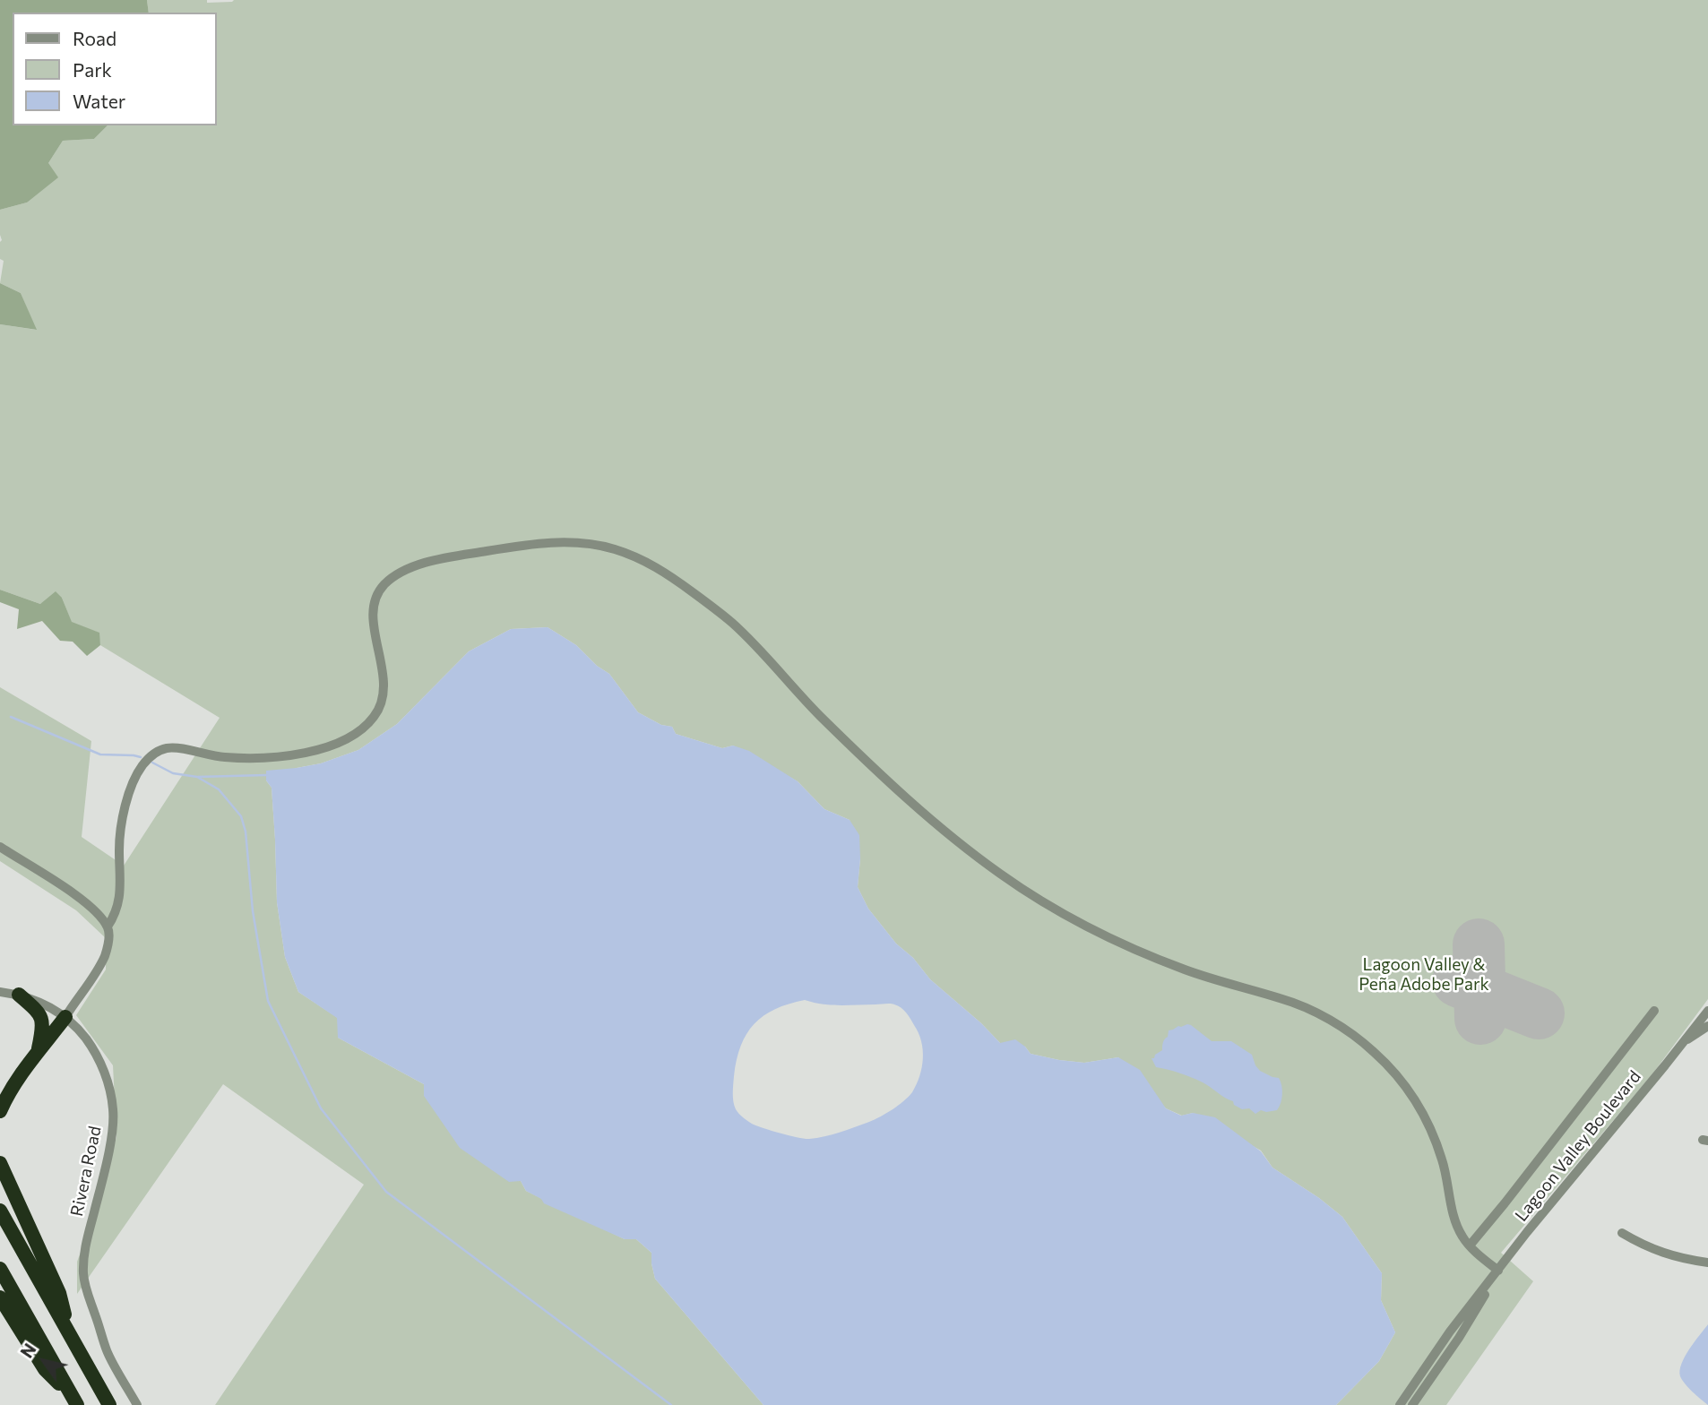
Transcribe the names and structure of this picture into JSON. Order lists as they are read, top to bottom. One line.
{"streets":{"street":["Lagoon Valley Boulevard","Rivera Road"]},"parks":["Lagoon Valley & Peña Adobe Park"],"legend":["Road","Park","Water"],"north":"top left"}
